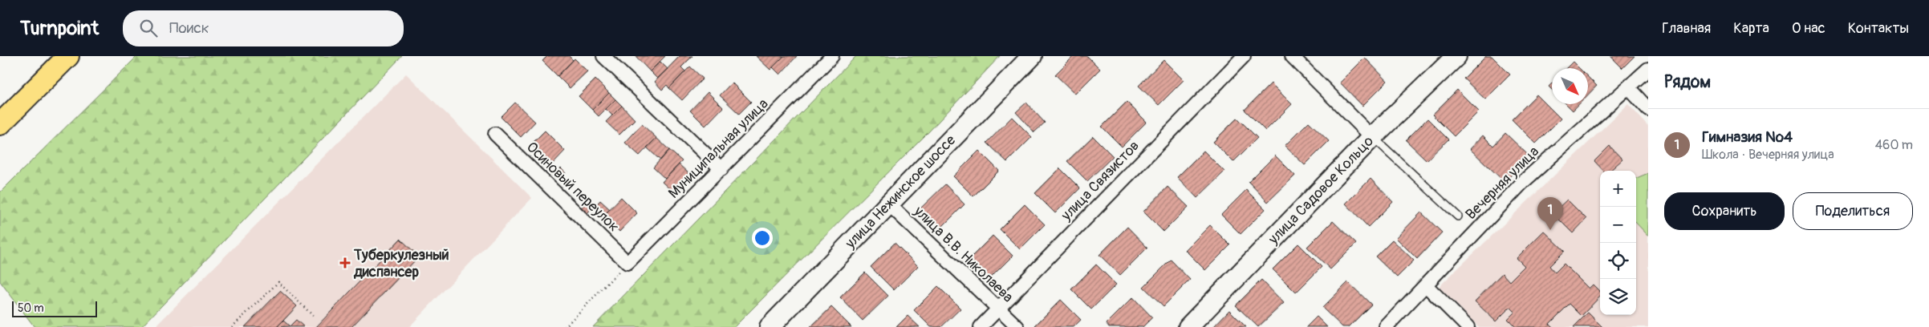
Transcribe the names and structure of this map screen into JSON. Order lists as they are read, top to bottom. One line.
{"streets":{"street":["Муниципальная улица","улица Связистов","Вечерняя улица","Осиновый переулок","улица Садовое Кольцо","улица Нежинское шоссе","улица В.В. Николаева"]},"crossings":[["Муниципальная улица","Осиновый переулок"],["улица Связистов","улица В.В. Николаева"],["улица Нежинское шоссе","улица В.В. Николаева"]],"places":{"health":["Туберкулезный диспансер"]},"scale_bar":"50 m","north":"bottom right","page":{"header":"Turnpoint","search":"Поиск","nav":["Главная","Карта","О нас","Контакты"],"heading":"Рядом","list":[{"mark":"1","name":"Гимназия №4","note":"Школа · Вечерняя улица","value":"460 m"}],"map_buttons":["+","−"],"buttons":["Сохранить","Поделиться"],"pins":"1","scale":"50 m"}}
